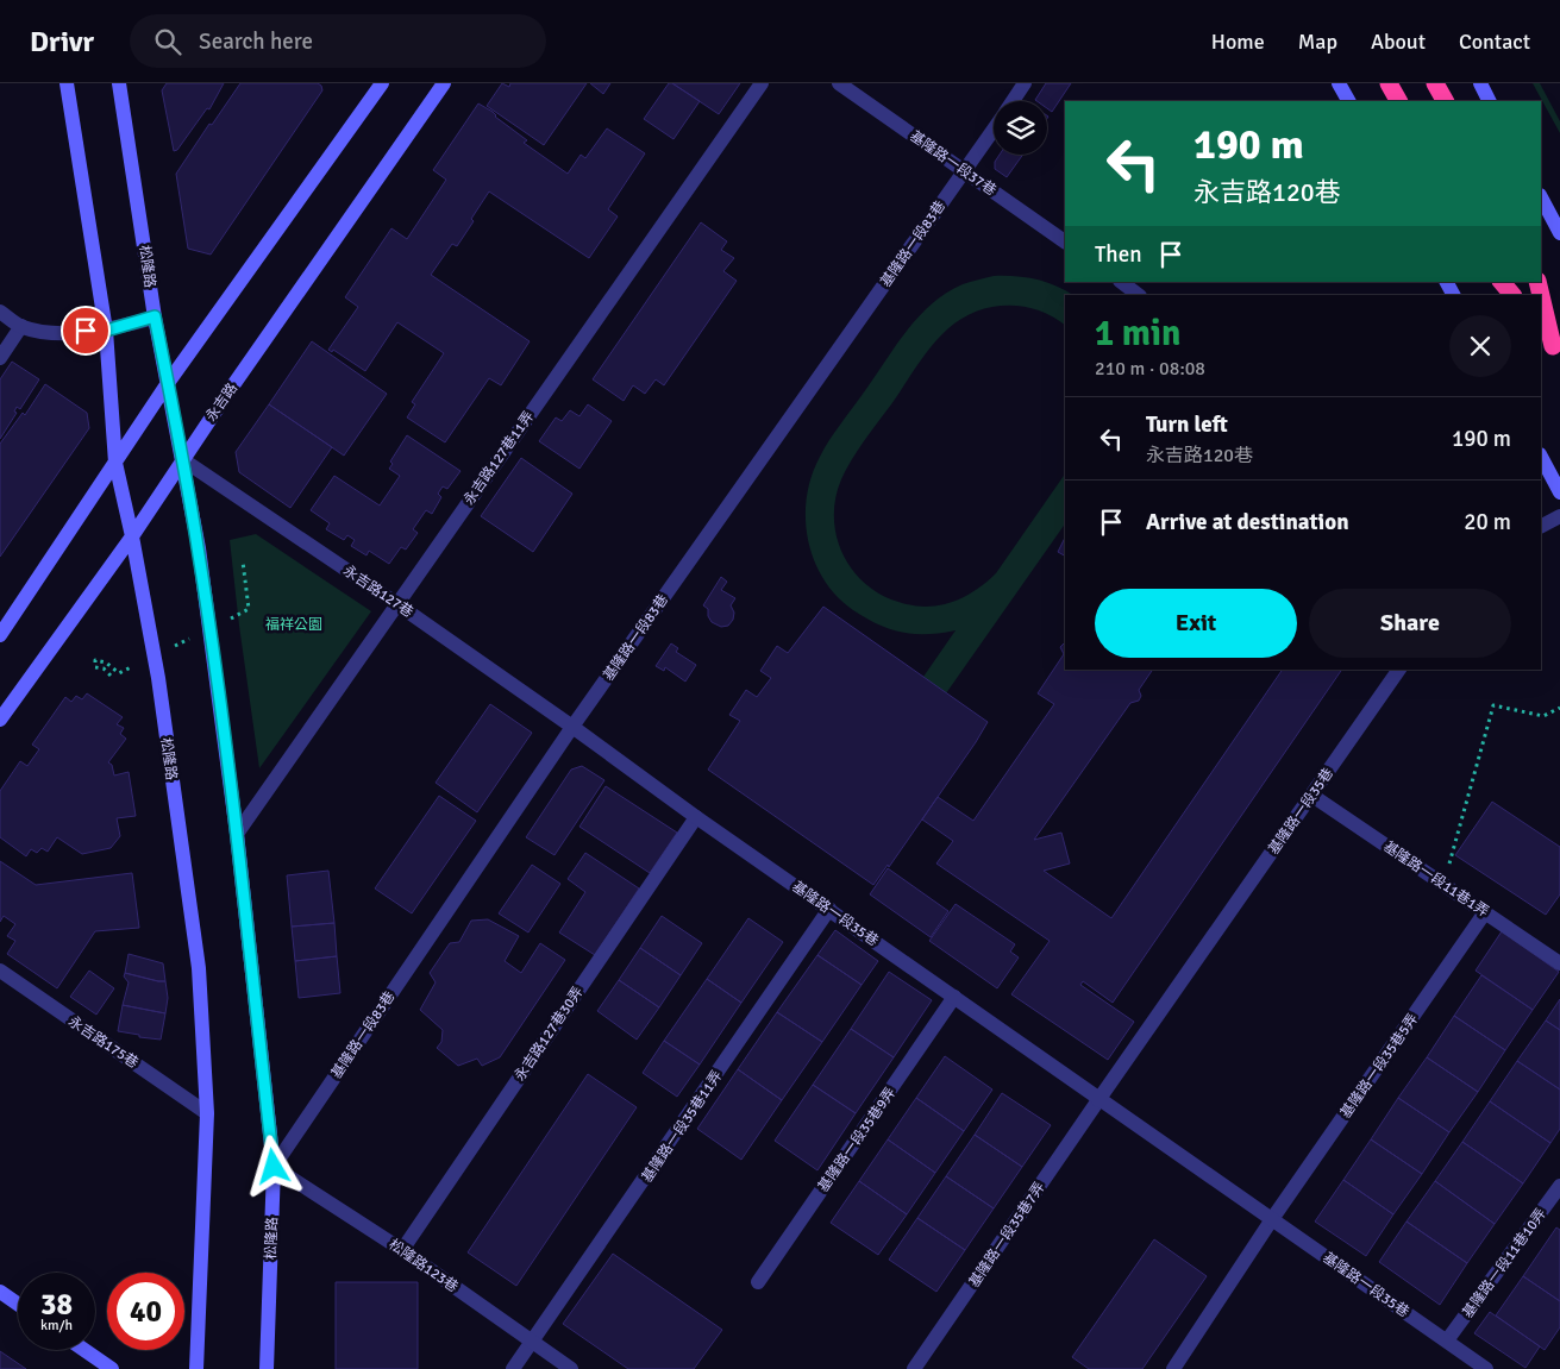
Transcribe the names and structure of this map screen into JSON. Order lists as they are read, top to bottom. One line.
{"streets":{"street":["基隆路一段37巷","基隆路一段83巷","松隆路","永吉路","永吉路127巷11弄","永吉路127巷","基隆路一段35巷","基隆路一段11巷1弄","永吉路127巷30弄","永吉路175巷","基隆路一段35巷5弄","基隆路一段35巷11弄","基隆路一段35巷9弄","基隆路一段35巷7弄","基隆路一段11巷10弄","松隆路123巷"]},"crossings":[["基隆路一段37巷","基隆路一段83巷"],["基隆路一段83巷","松隆路"],["基隆路一段83巷","永吉路127巷"],["基隆路一段83巷","基隆路一段35巷"],["基隆路一段83巷","松隆路123巷"],["松隆路","永吉路"],["松隆路","永吉路127巷11弄"],["松隆路","永吉路127巷"],["松隆路","永吉路175巷"],["松隆路","松隆路123巷"],["永吉路","永吉路127巷"],["永吉路127巷11弄","永吉路127巷"],["永吉路127巷","基隆路一段35巷"],["基隆路一段35巷","基隆路一段11巷1弄"],["基隆路一段35巷","永吉路127巷30弄"],["基隆路一段35巷","基隆路一段35巷5弄"],["基隆路一段35巷","基隆路一段35巷11弄"],["基隆路一段35巷","基隆路一段35巷9弄"],["基隆路一段35巷","基隆路一段35巷7弄"],["基隆路一段35巷","基隆路一段11巷10弄"],["基隆路一段11巷1弄","基隆路一段35巷5弄"],["永吉路127巷30弄","松隆路123巷"],["基隆路一段35巷11弄","松隆路123巷"]],"parks":["福祥公園"],"page":{"header":"Drivr","search":"Search here","nav":["Home","Map","About","Contact"],"turn":["190 m","永吉路120巷"],"then":"Then","heading":["1 min","210 m · 08:08"],"list":[{"name":"Turn left","note":"永吉路120巷","value":"190 m"},{"name":"Arrive at destination","value":"20 m"}],"buttons":["Exit","Share"],"speed":"38 km/h","limit":"40"}}
